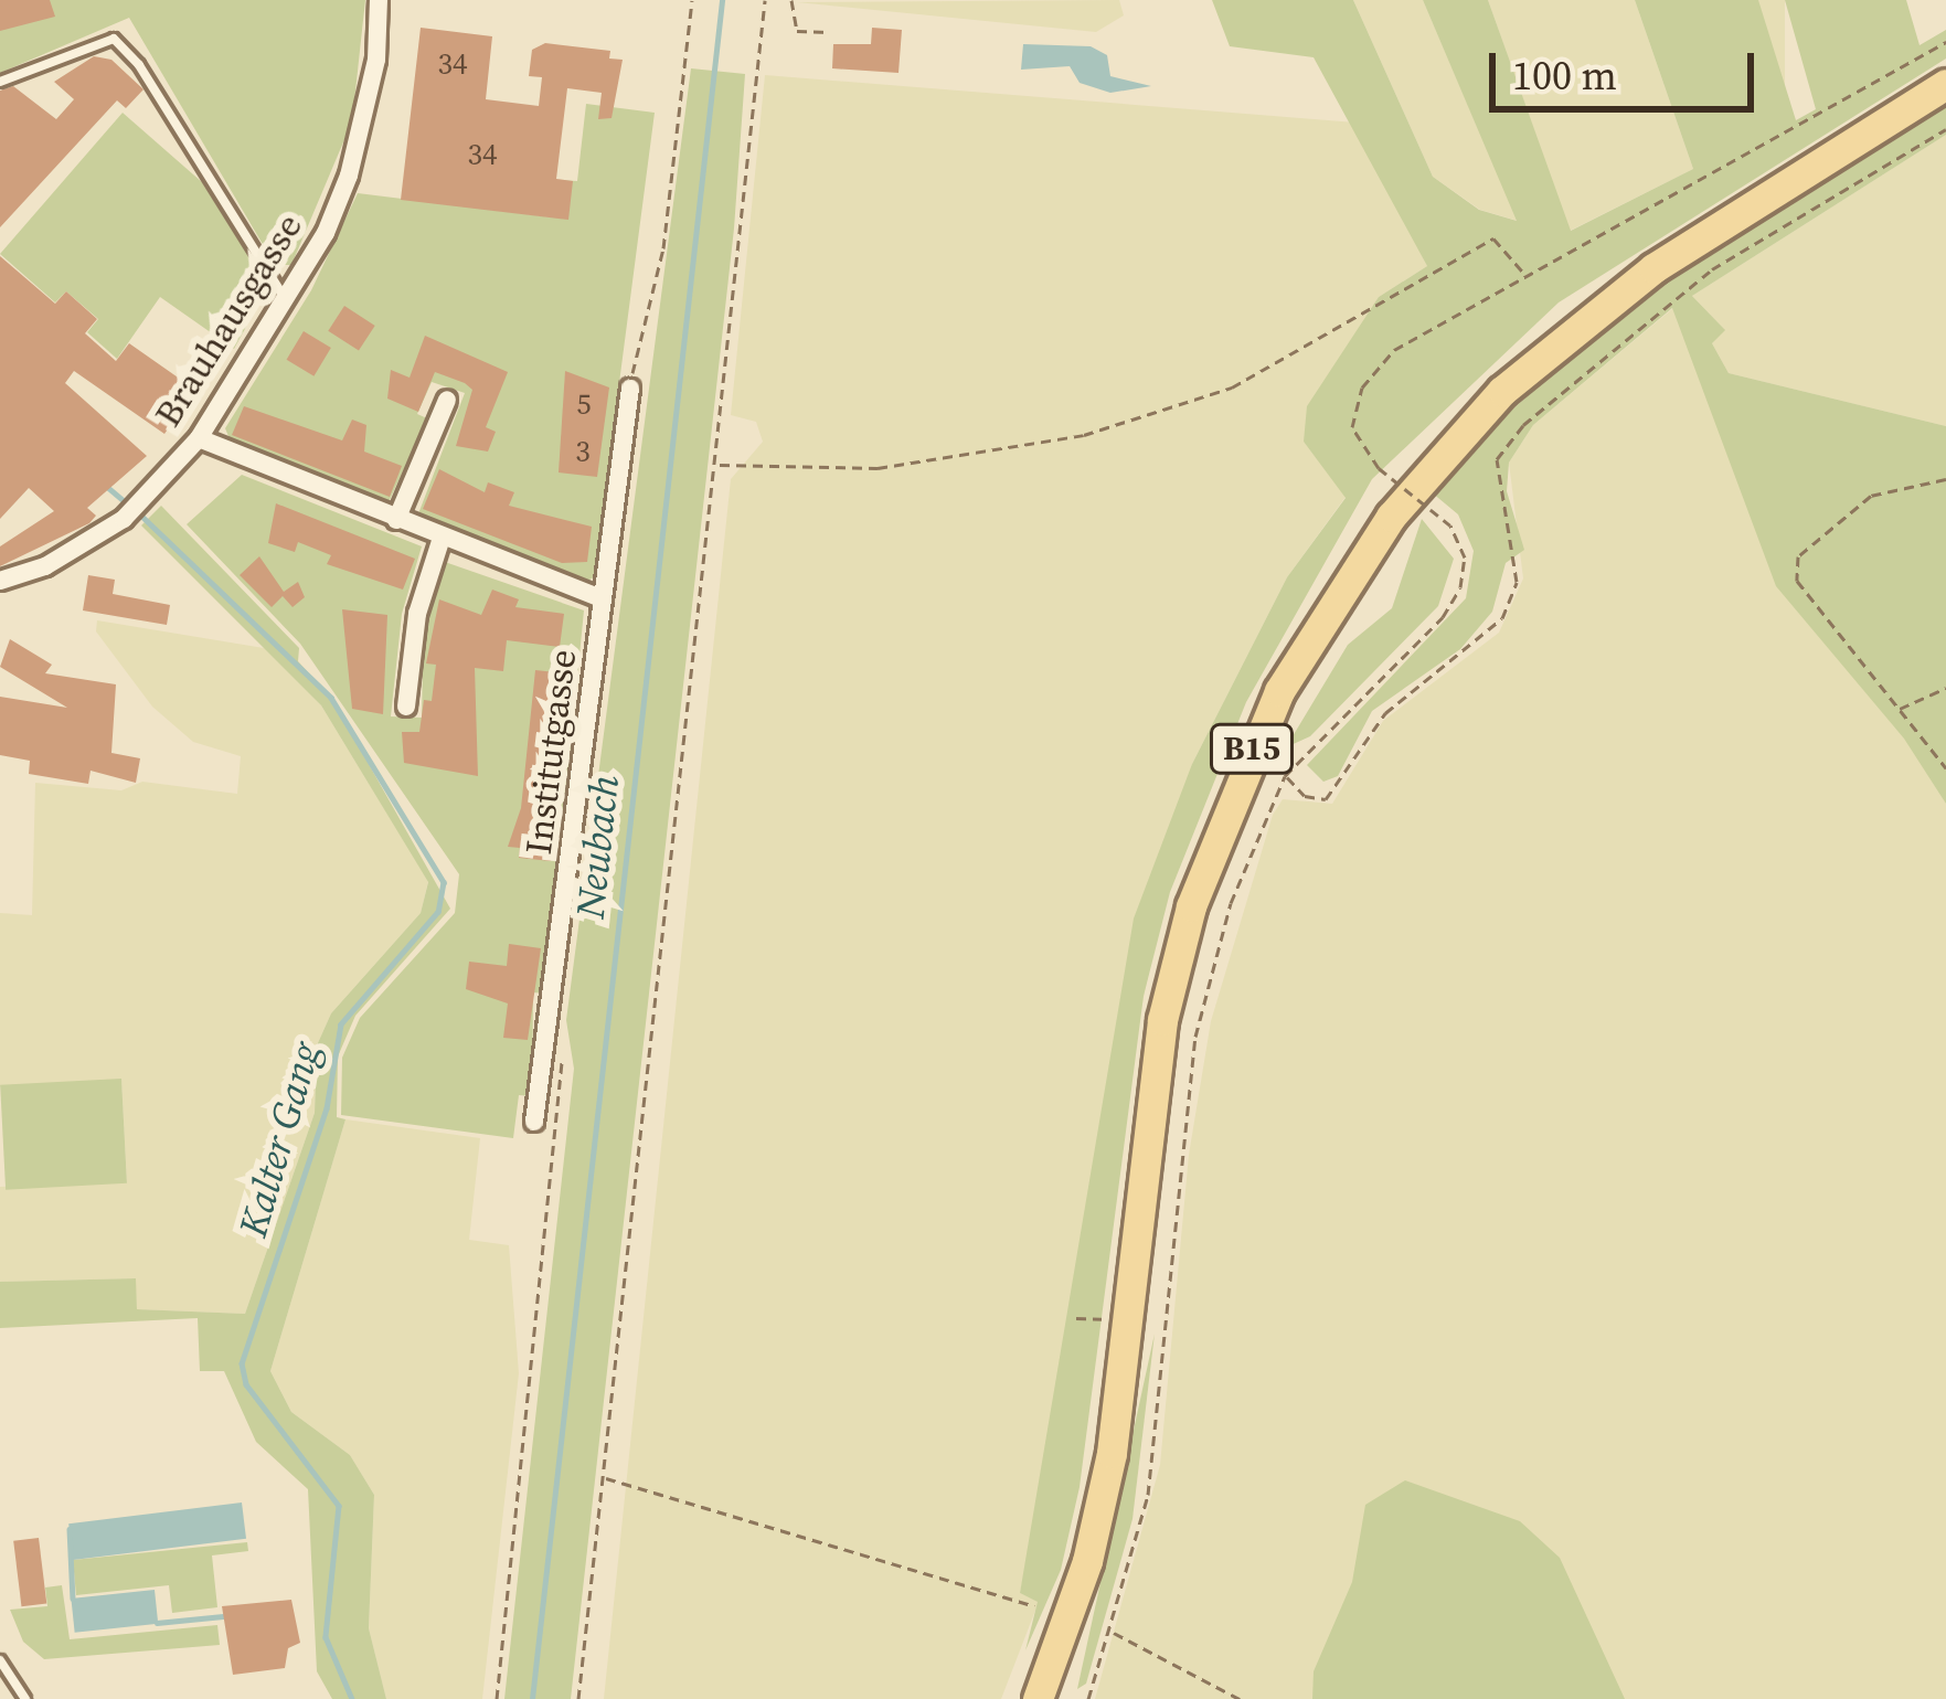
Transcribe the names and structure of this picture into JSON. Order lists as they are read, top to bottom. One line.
{"streets":{"main road":["B15"],"street":["Brauhausgasse","Institutgasse"]},"water":["Neubach","Kalter Gang"],"house_numbers":["34","34","5","3"],"scale_bar":"100 m"}
